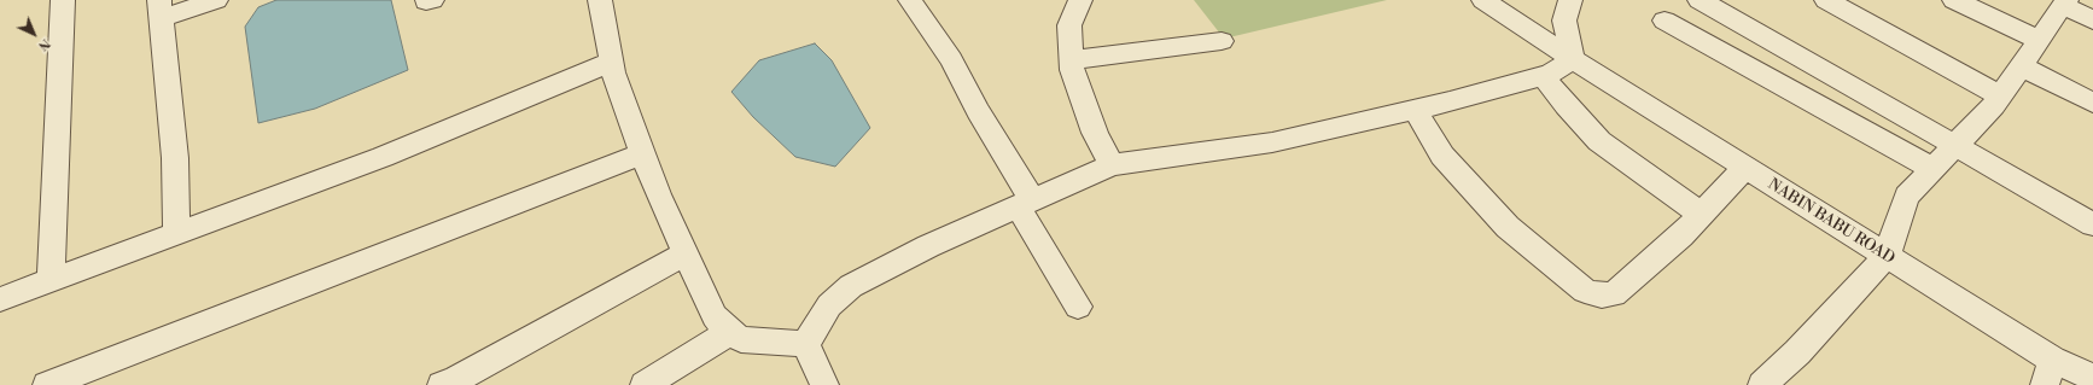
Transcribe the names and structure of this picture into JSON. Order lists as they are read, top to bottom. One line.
{"streets":{"street":["NABIN BABU ROAD"]},"north":"bottom right"}
